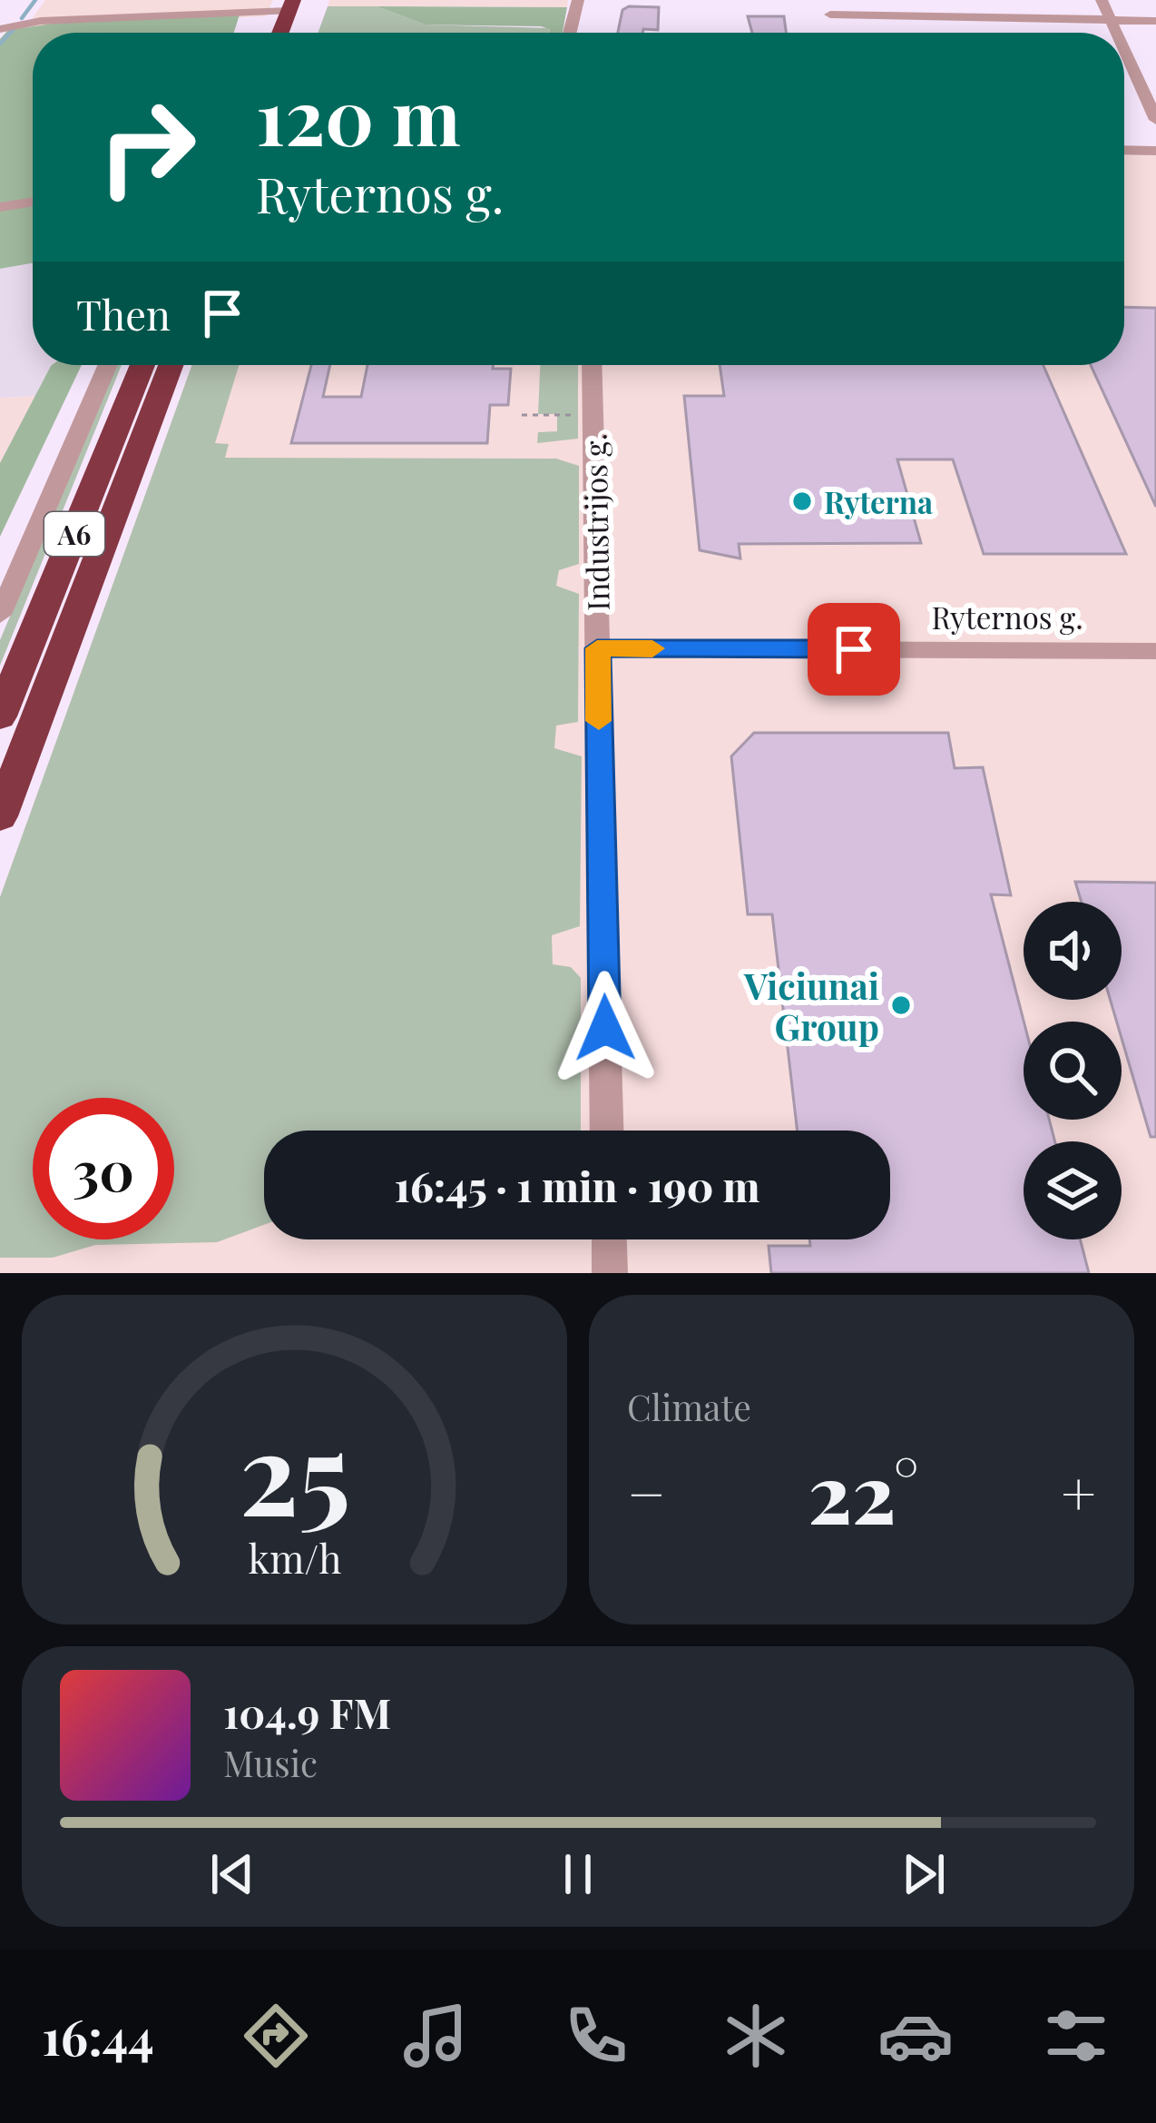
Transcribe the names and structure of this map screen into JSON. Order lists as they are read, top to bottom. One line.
{"streets":{"highway":["A6"],"street":["Industrijos g.","Ryternos g."]},"crossings":[["Industrijos g.","Ryternos g."]],"places":["Ryterna","Viciunai Group"],"page":{"turn":["120 m","Ryternos g."],"then":"Then","limit":"30","trip":"16:45 · 1 min · 190 m","tile":"Climate","heat":["−","22°","+"],"song":["104.9 FM","Music"],"tabs":"16:44","gauge":["25","km/h"]}}
